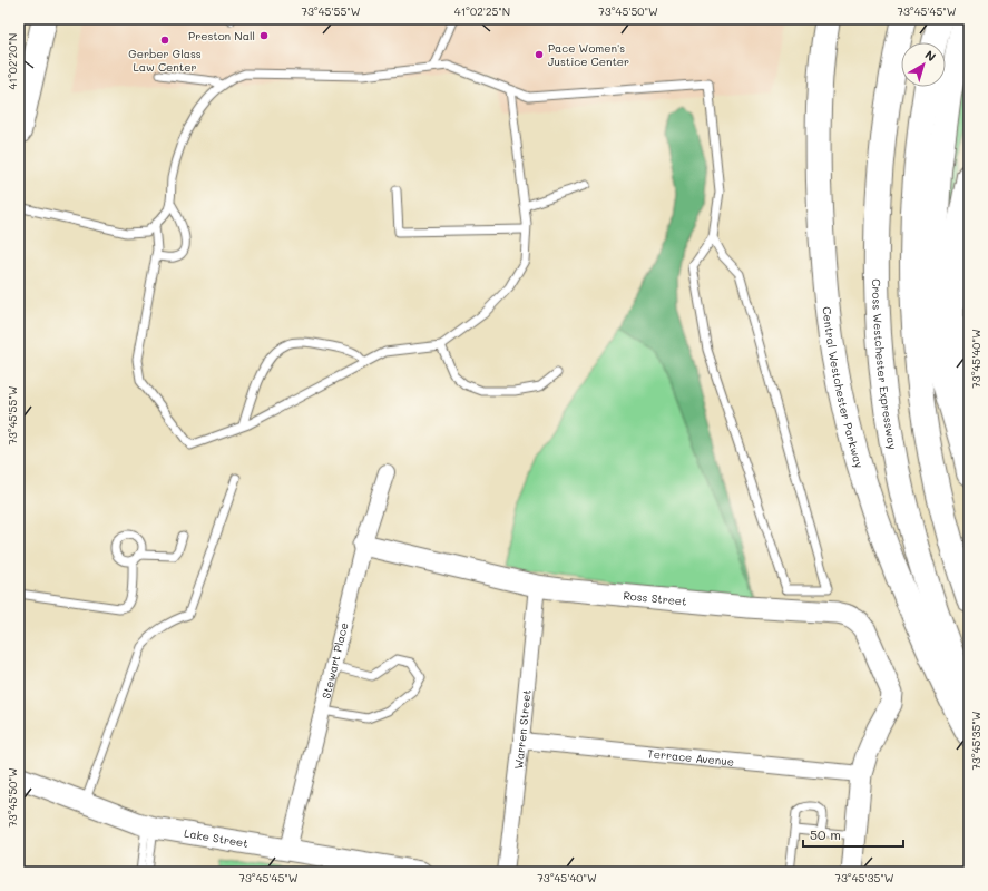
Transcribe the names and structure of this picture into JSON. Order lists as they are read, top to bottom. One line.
{"streets":{"main road":["Cross Westchester Expressway","Central Westchester Parkway"],"street":["Ross Street","Stewart Place","Warren Street","Terrace Avenue","Lake Street"]},"crossings":[["Ross Street","Stewart Place"],["Ross Street","Warren Street"],["Ross Street","Terrace Avenue"],["Stewart Place","Lake Street"],["Warren Street","Terrace Avenue"]],"places":["Preston Nall","Gerber Glass Law Center","Pace Women's Justice Center"],"scale_bar":"50 m","north":"top right","coordinates":["73°45'55\"W","41°02'25\"N","73°45'50\"W","73°45'45\"W","41°02'20\"N","73°45'40\"W","73°45'35\"W"]}
